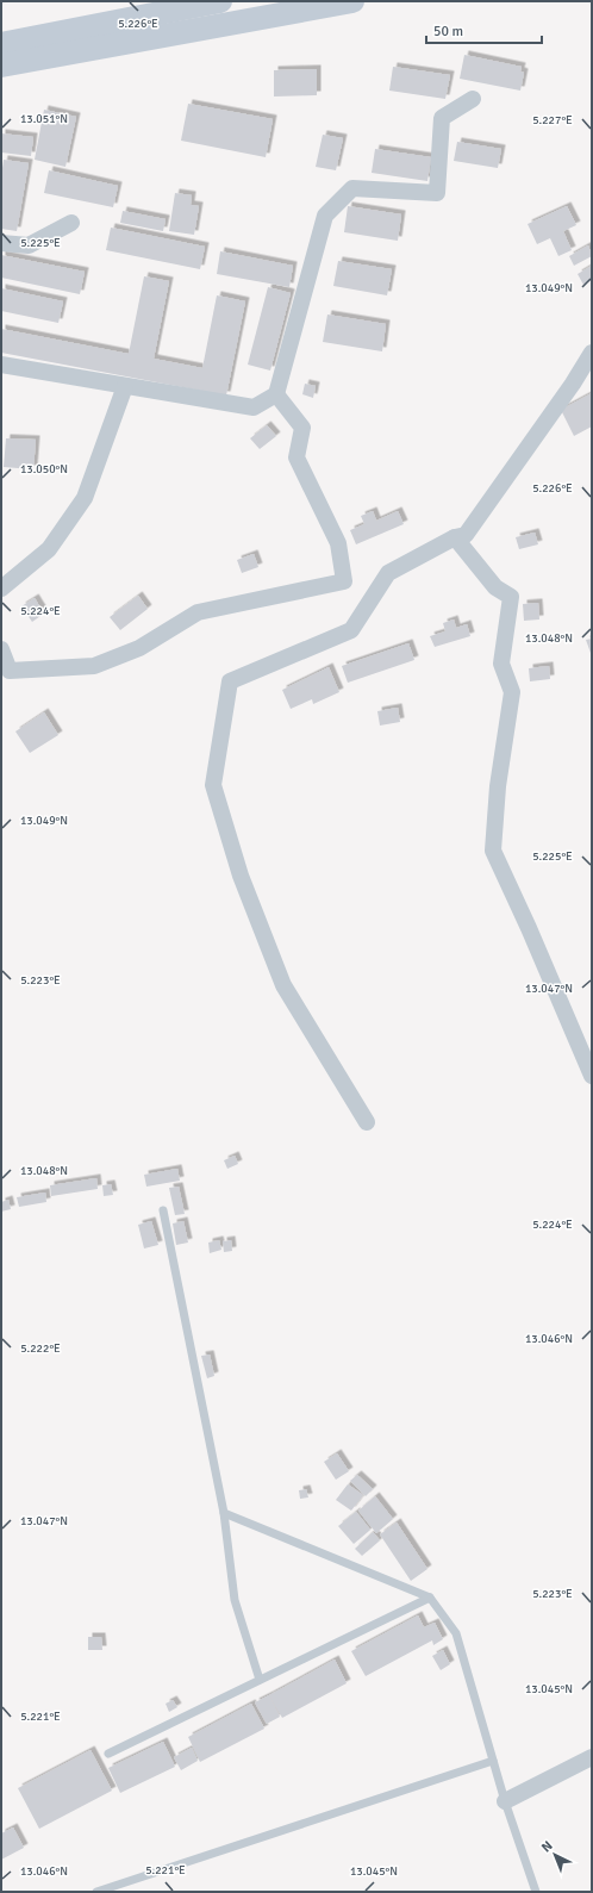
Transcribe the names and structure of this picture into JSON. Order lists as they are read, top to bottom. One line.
{"scale_bar":"50 m","north":"top left","coordinates":["5.226°E","13.051°N","5.227°E","5.225°E","13.049°N","13.050°N","5.224°E","13.048°N","5.223°E","13.047°N","13.046°N","5.222°E","13.045°N","5.221°E"]}
